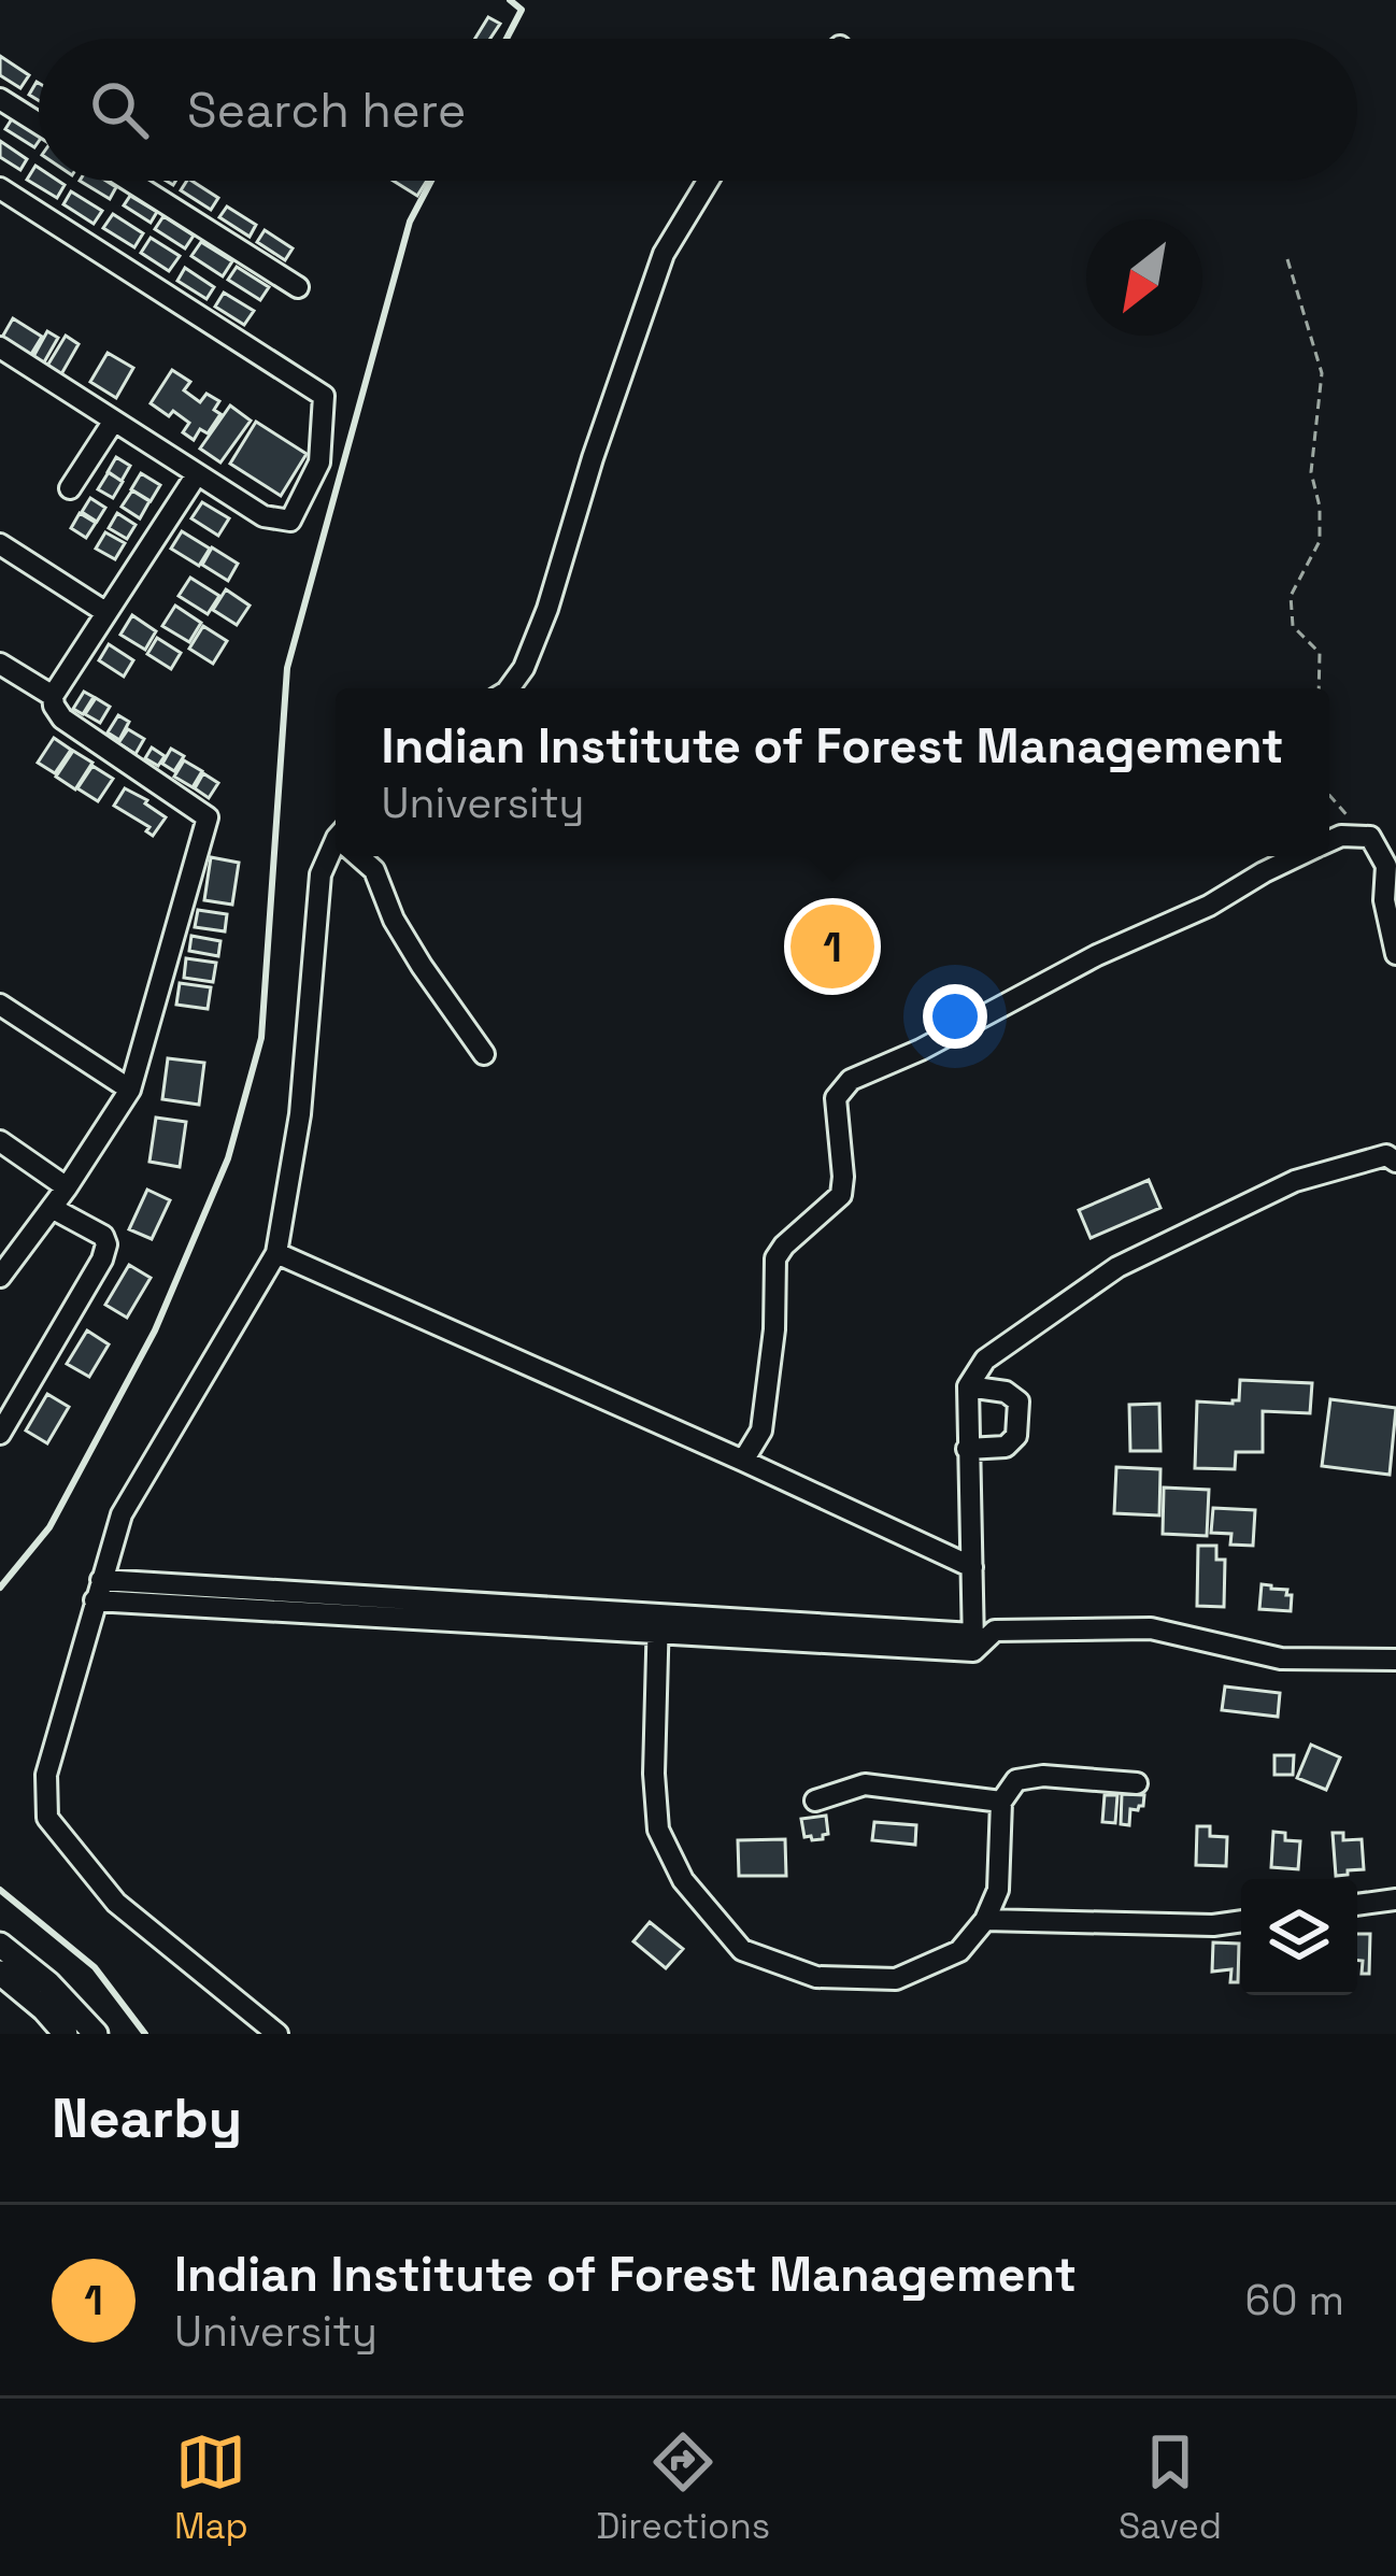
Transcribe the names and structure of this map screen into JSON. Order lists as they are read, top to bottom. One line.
{"north":"bottom left","page":{"search":"Search here","popup":["Indian Institute of Forest Management","University"],"pins":"1","heading":"Nearby","list":[{"mark":"1","name":"Indian Institute of Forest Management","note":"University","value":"60 m"}],"nav":["Map","Directions","Saved"]}}
